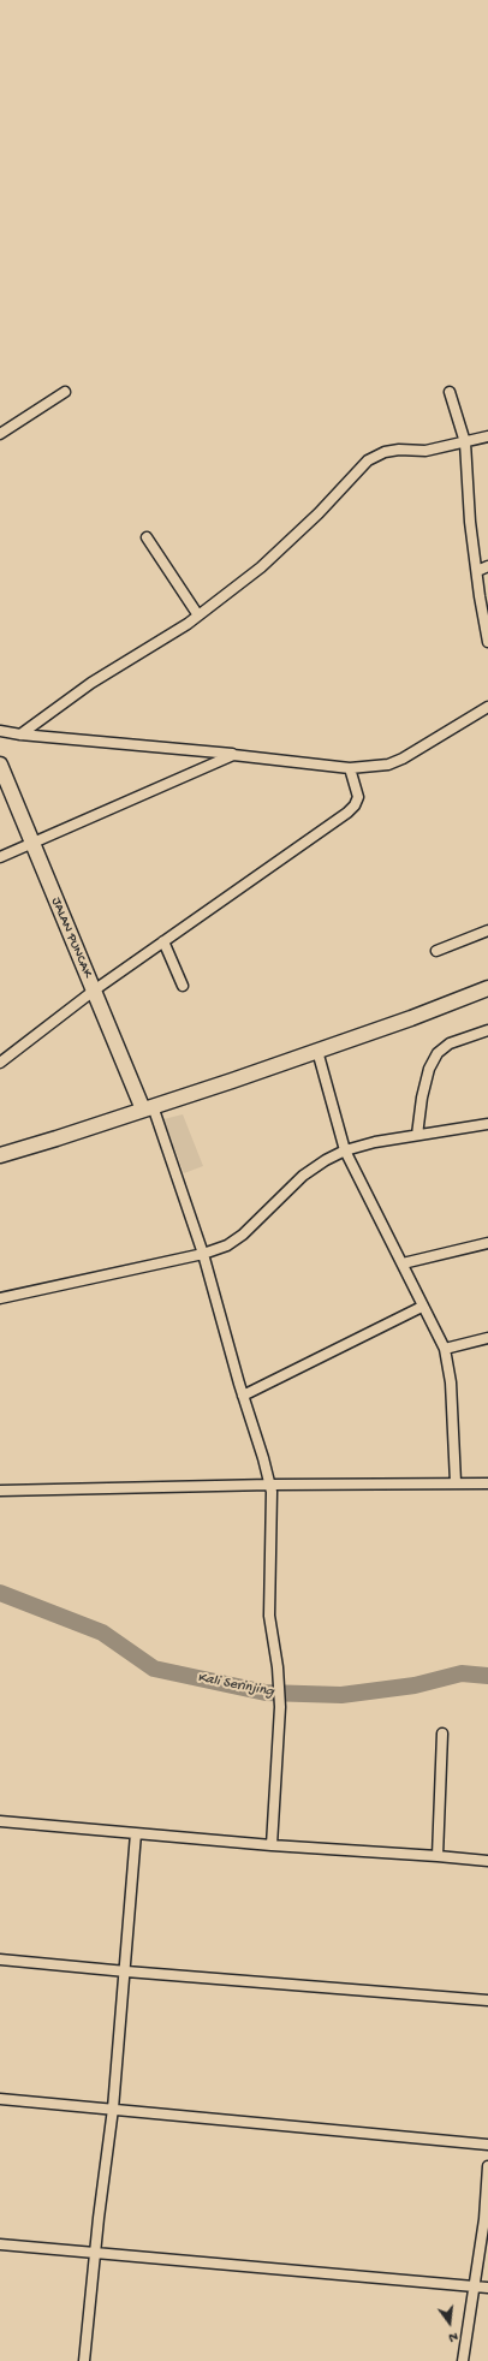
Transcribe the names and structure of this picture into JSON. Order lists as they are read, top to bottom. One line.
{"streets":{"main road":["JALAN PUNCAK"]},"water":["Kali Serinjing"],"north":"bottom"}
